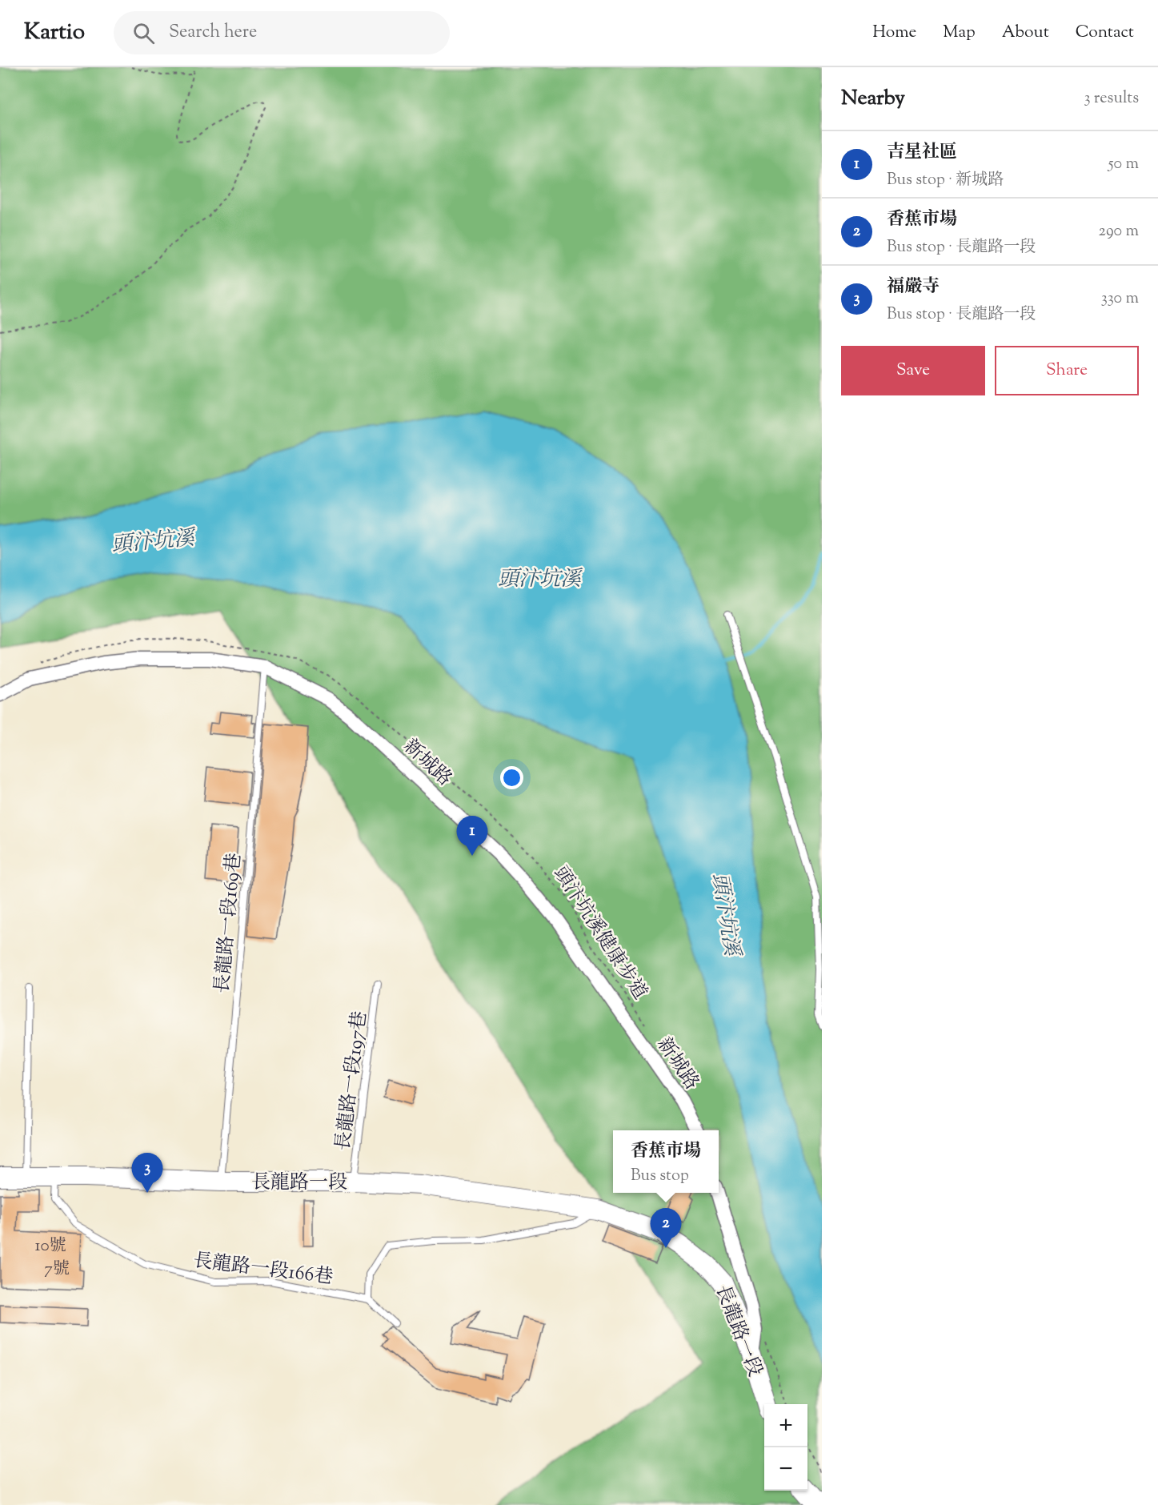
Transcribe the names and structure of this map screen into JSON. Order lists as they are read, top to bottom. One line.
{"streets":{"main road":["長龍路一段"],"street":["新城路"],"lane":["長龍路一段169巷","長龍路一段197巷","長龍路一段166巷"],"path":["頭汴坑溪健康步道"]},"crossings":[["新城路","長龍路一段169巷"],["長龍路一段169巷","長龍路一段"],["長龍路一段197巷","長龍路一段"],["長龍路一段","長龍路一段166巷"]],"water":["頭汴坑溪"],"house_numbers":["10號","7號"],"page":{"header":"Kartio","search":"Search here","nav":["Home","Map","About","Contact"],"heading":["Nearby","3 results"],"list":[{"mark":"1","name":"吉星社區","note":"Bus stop · 新城路","value":"50 m"},{"mark":"2","name":"香蕉市場","note":"Bus stop · 長龍路一段","value":"290 m"},{"mark":"3","name":"福嚴寺","note":"Bus stop · 長龍路一段","value":"330 m"}],"buttons":["Save","Share"],"pins":["1","3","2"],"popup":["香蕉市場","Bus stop"],"map_buttons":["+","−"]}}
